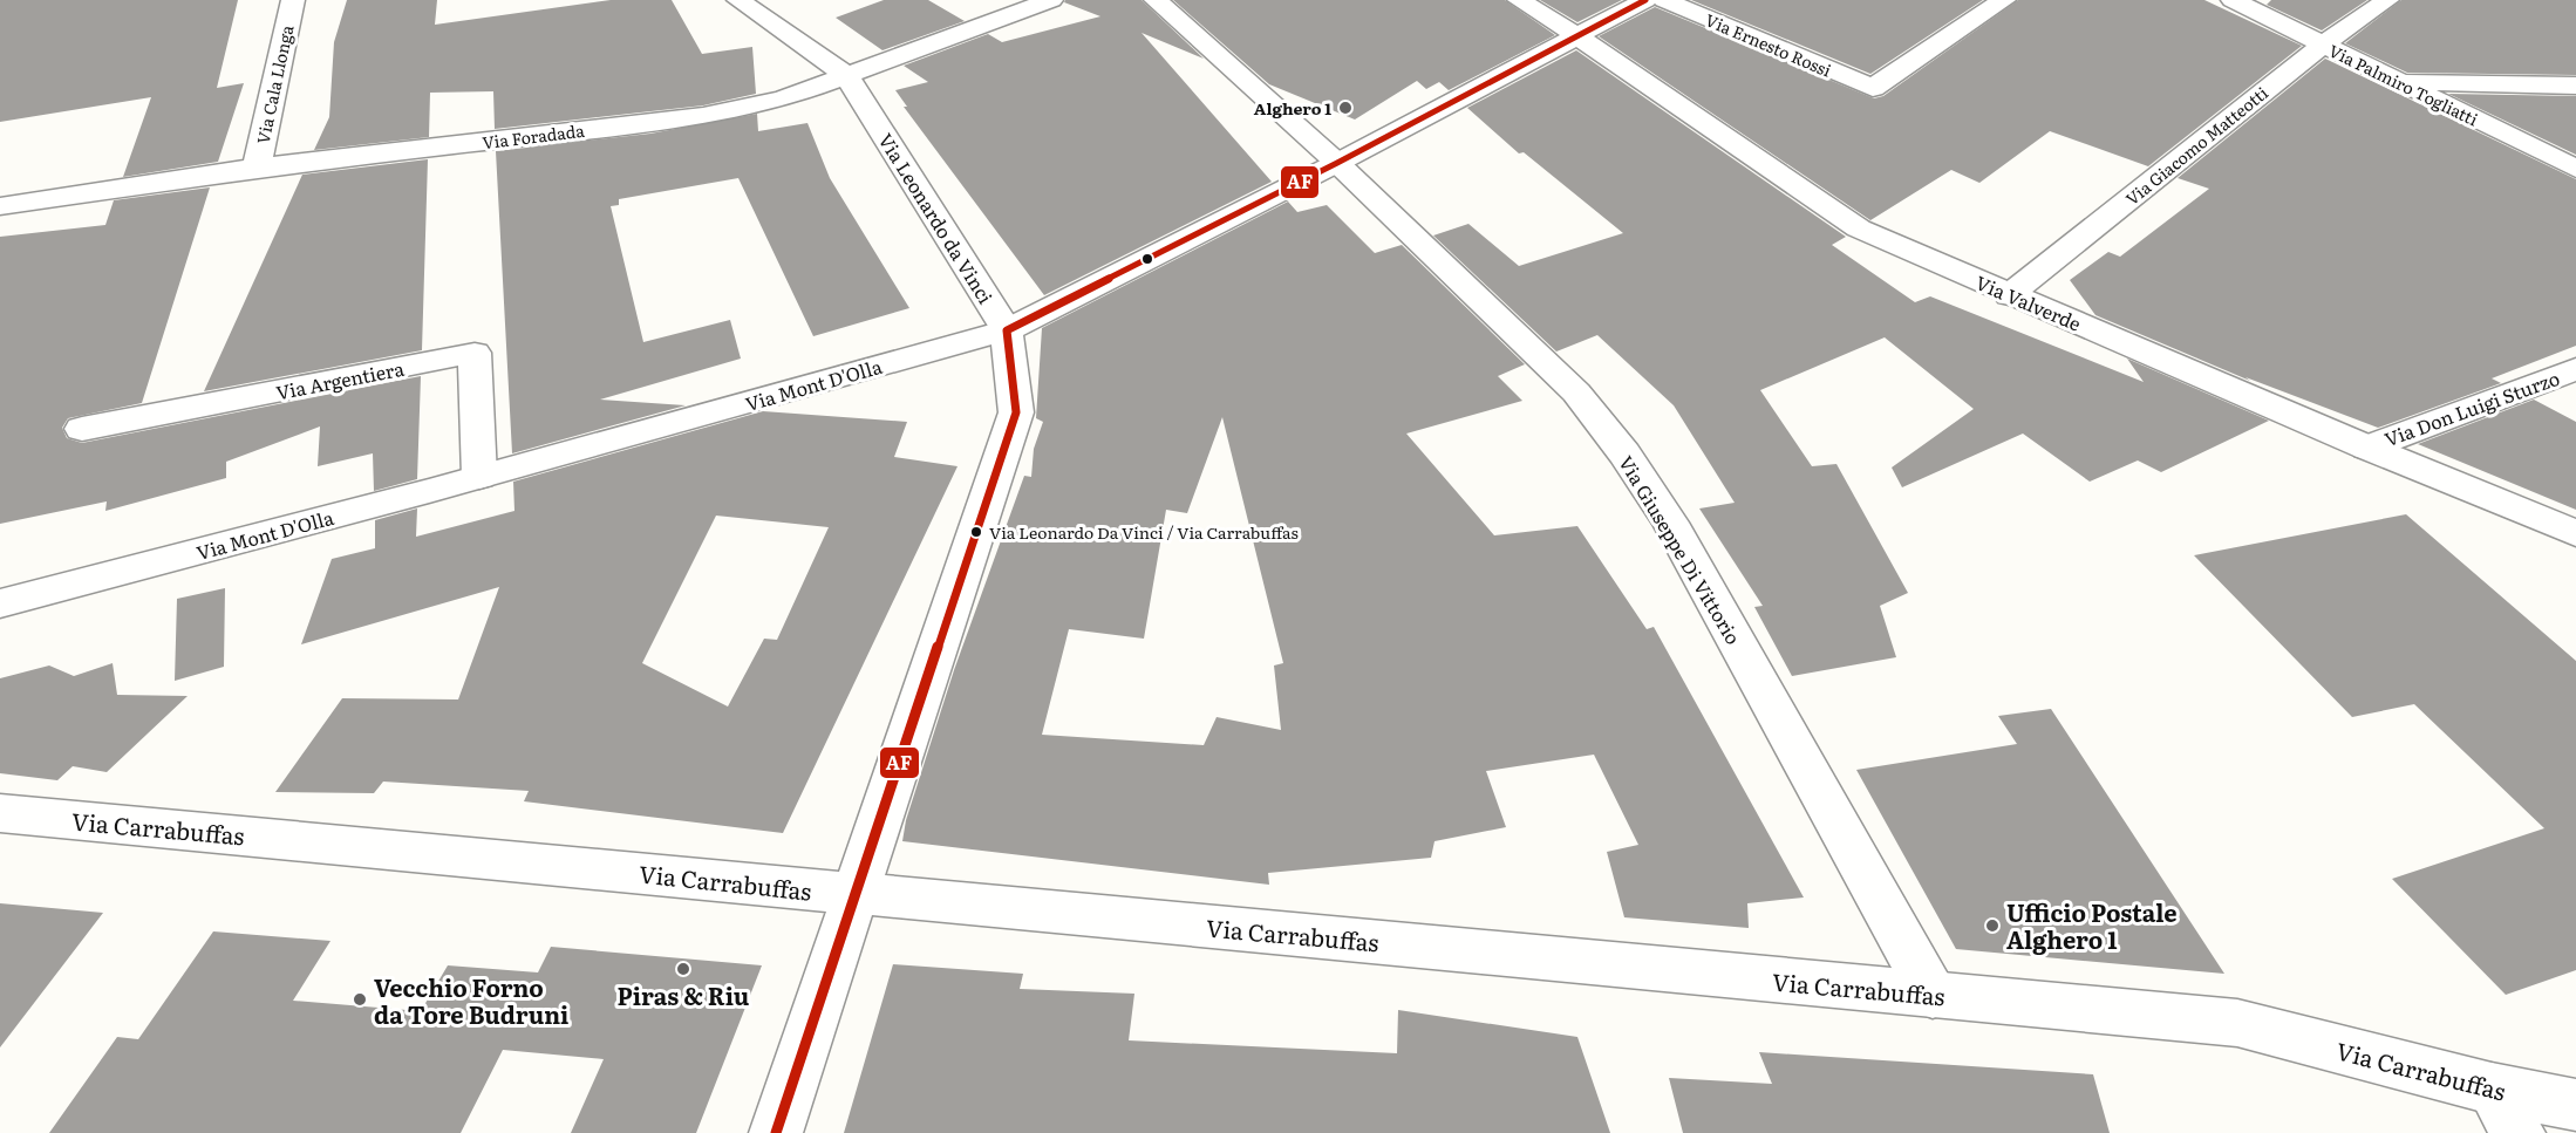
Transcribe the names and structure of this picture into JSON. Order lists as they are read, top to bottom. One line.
{"streets":{"street":["Via Ernesto Rossi","Via Cala Llonga","Via Palmiro Togliatti","Via Foradada","Via Giacomo Matteotti","Via Leonardo da Vinci","Via Valverde","Via Argentiera","Via Mont D'Olla","Via Don Luigi Sturzo","Via Giuseppe Di Vittorio","Via Carrabuffas"]},"crossings":[["Via Cala Llonga","Via Foradada"],["Via Palmiro Togliatti","Via Giacomo Matteotti"],["Via Foradada","Via Leonardo da Vinci"],["Via Giacomo Matteotti","Via Valverde"],["Via Leonardo da Vinci","Via Mont D'Olla"],["Via Leonardo da Vinci","Via Carrabuffas"],["Via Valverde","Via Mont D'Olla"],["Via Valverde","Via Don Luigi Sturzo"],["Via Argentiera","Via Mont D'Olla"],["Via Mont D'Olla","Via Giuseppe Di Vittorio"],["Via Giuseppe Di Vittorio","Via Carrabuffas"]],"places":["Alghero 1","Via Leonardo Da Vinci / Via Carrabuffas","Ufficio Postale Alghero 1","Piras & Riu","Vecchio Forno da Tore Budruni"],"lines":["transit line AF"]}
